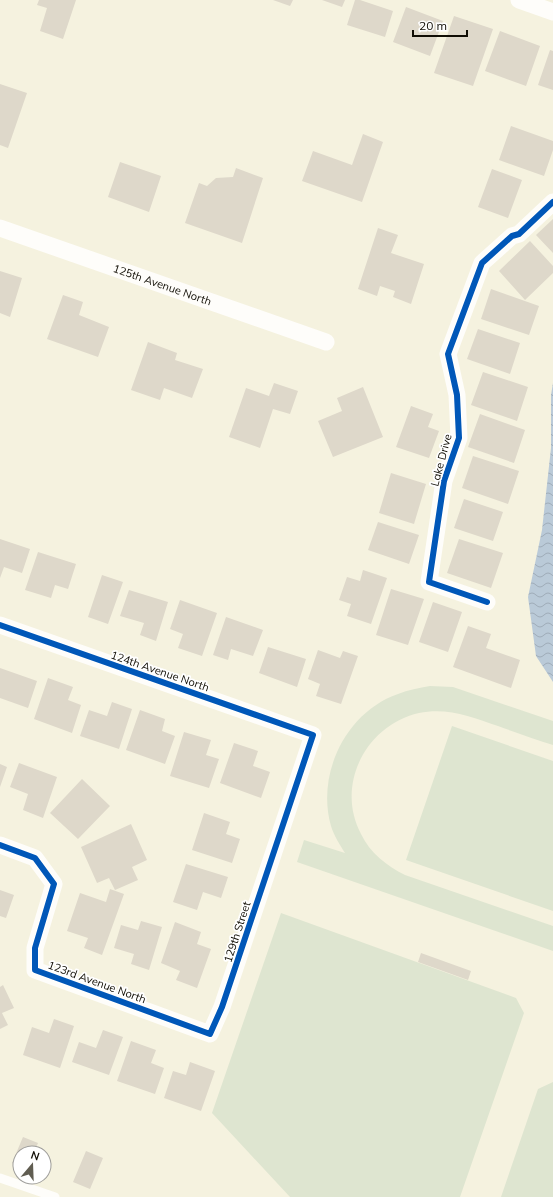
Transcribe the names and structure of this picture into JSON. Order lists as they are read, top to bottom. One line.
{"streets":{"street":["125th Avenue North","Lake Drive","124th Avenue North","129th Street","123rd Avenue North"]},"crossings":[["124th Avenue North","129th Street"],["129th Street","123rd Avenue North"]],"scale_bar":"20 m","north":"top"}
